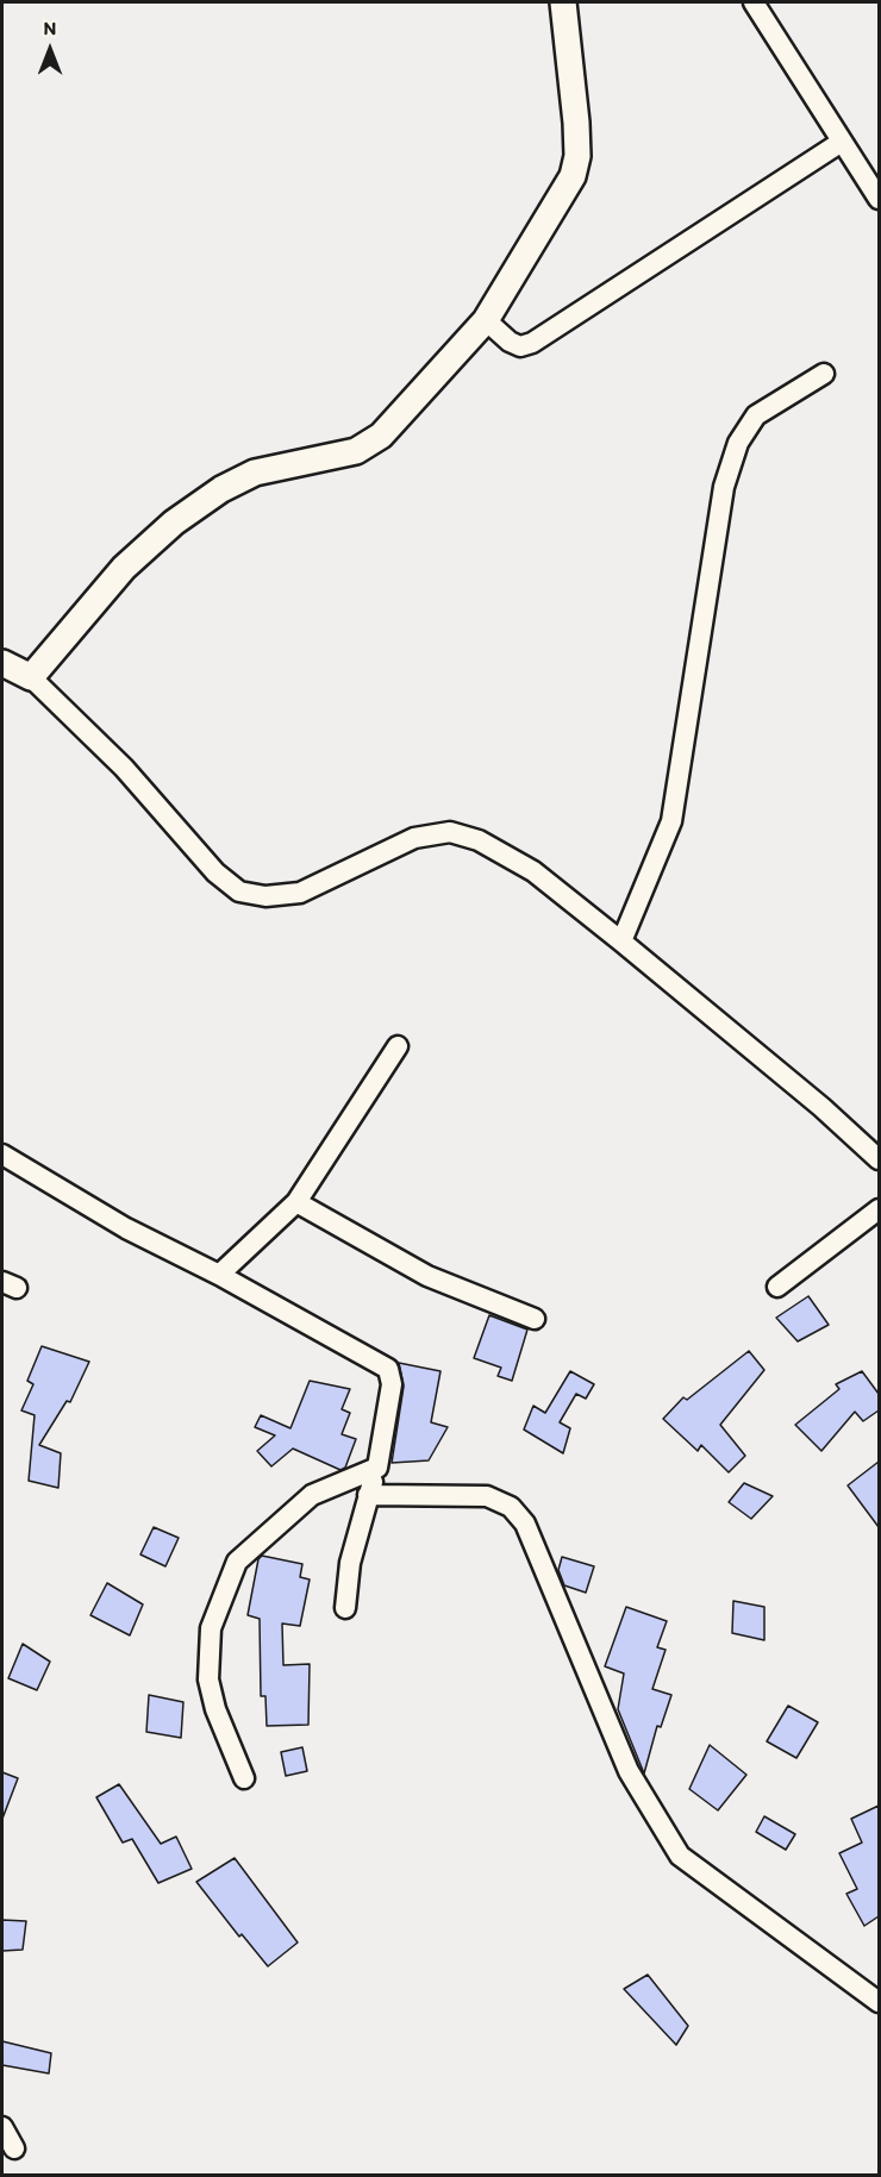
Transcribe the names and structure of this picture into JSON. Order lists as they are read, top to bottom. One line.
{"north":"top"}
